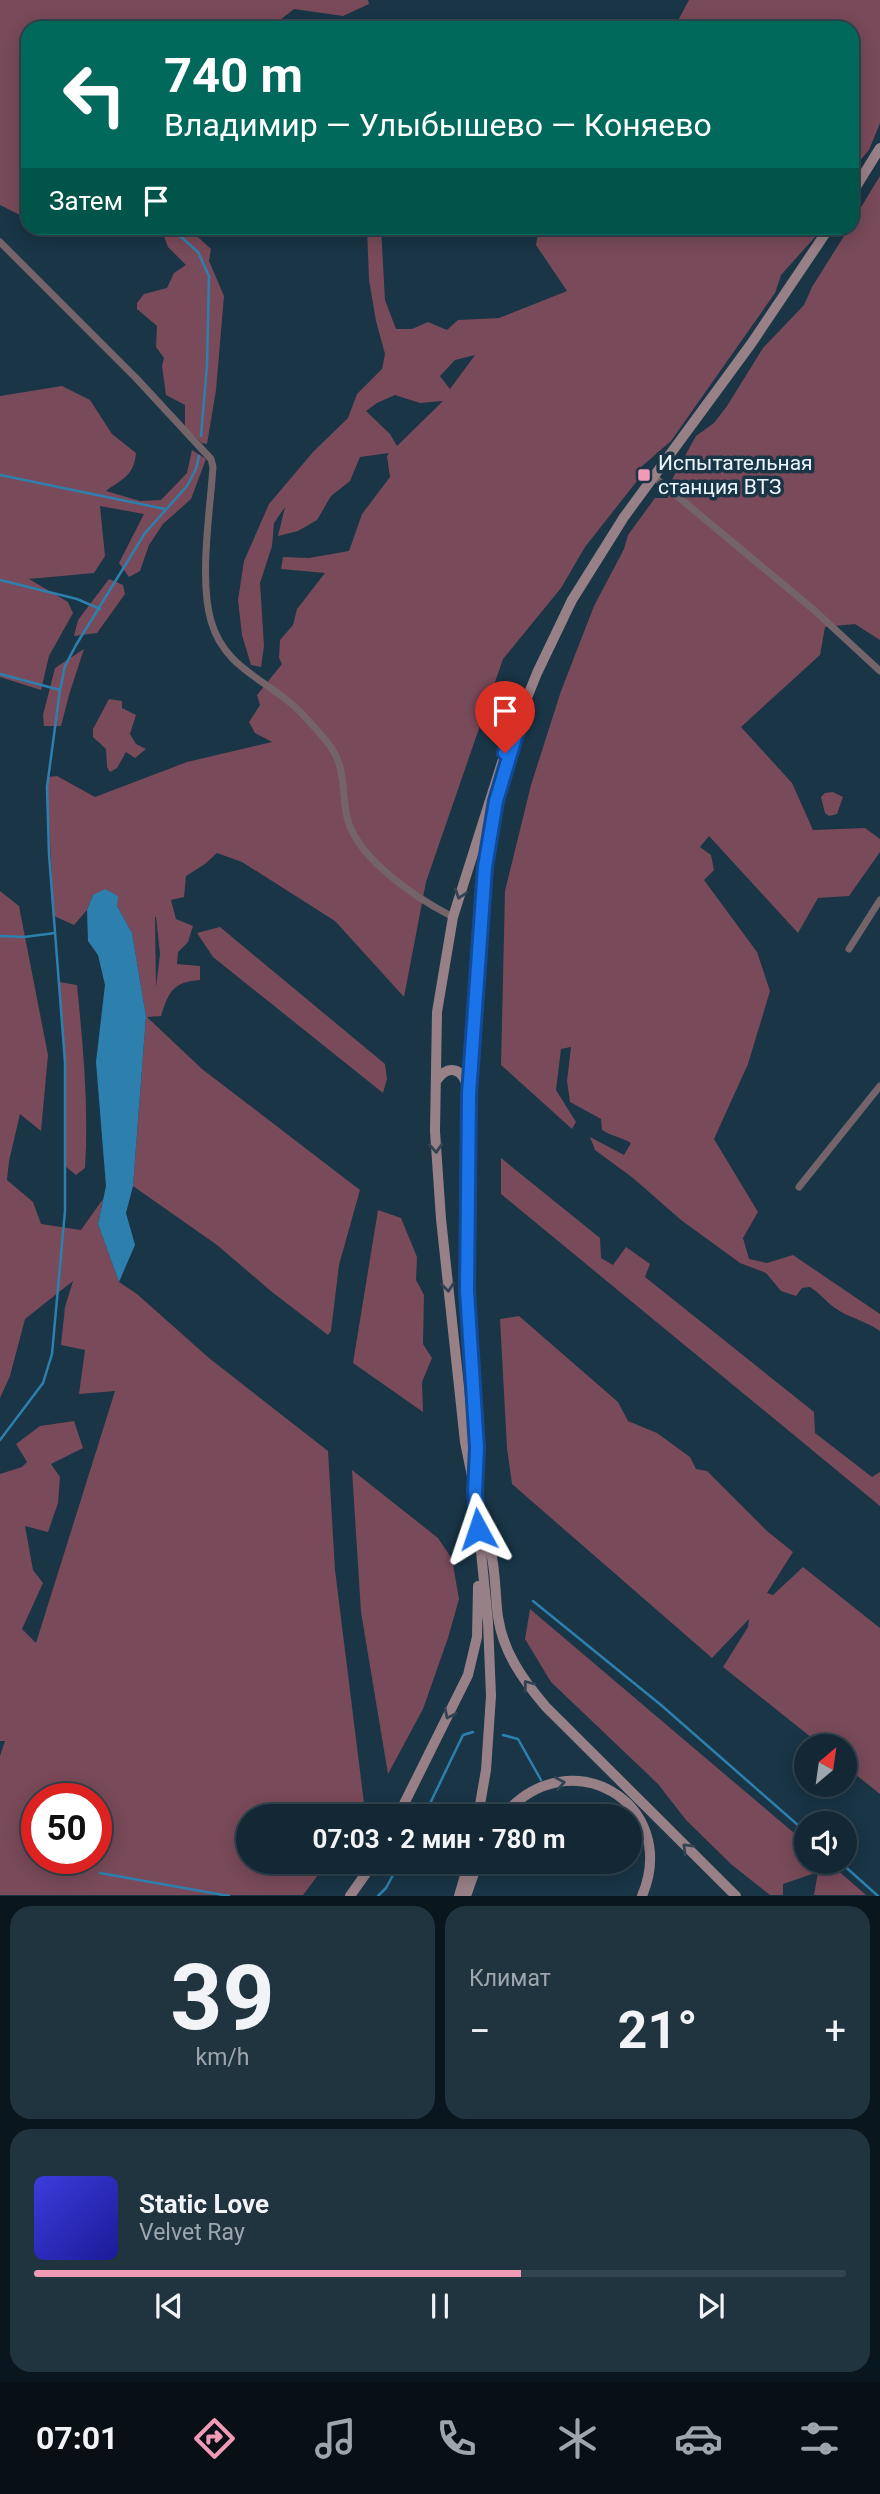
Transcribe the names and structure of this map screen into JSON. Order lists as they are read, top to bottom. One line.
{"places":{"transit":["Испытательная станция ВТЗ"]},"north":"top right","page":{"turn":["740 m","Владимир — Улыбышево — Коняево"],"then":"Затем","limit":"50","trip":"07:03 · 2 мин · 780 m","tile":[["39","km/h"],"Климат"],"heat":["−","21°","+"],"song":["Static Love","Velvet Ray"],"tabs":"07:01"}}
